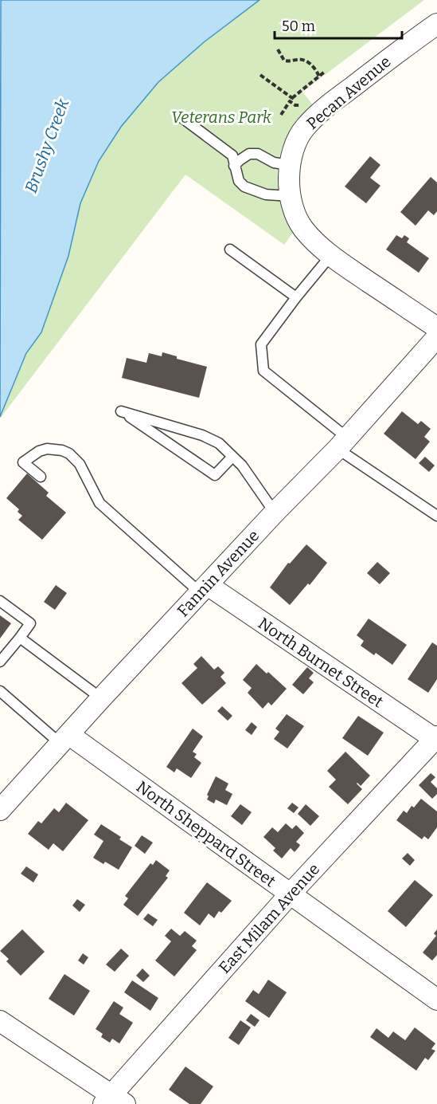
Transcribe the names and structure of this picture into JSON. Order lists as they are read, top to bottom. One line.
{"streets":{"street":["Pecan Avenue","Fannin Avenue","North Burnet Street","North Sheppard Street","East Milam Avenue"]},"crossings":[["Fannin Avenue","North Burnet Street"],["Fannin Avenue","North Sheppard Street"],["North Burnet Street","East Milam Avenue"],["North Sheppard Street","East Milam Avenue"]],"water":["Brushy Creek"],"parks":["Veterans Park"],"scale_bar":"50 m"}
